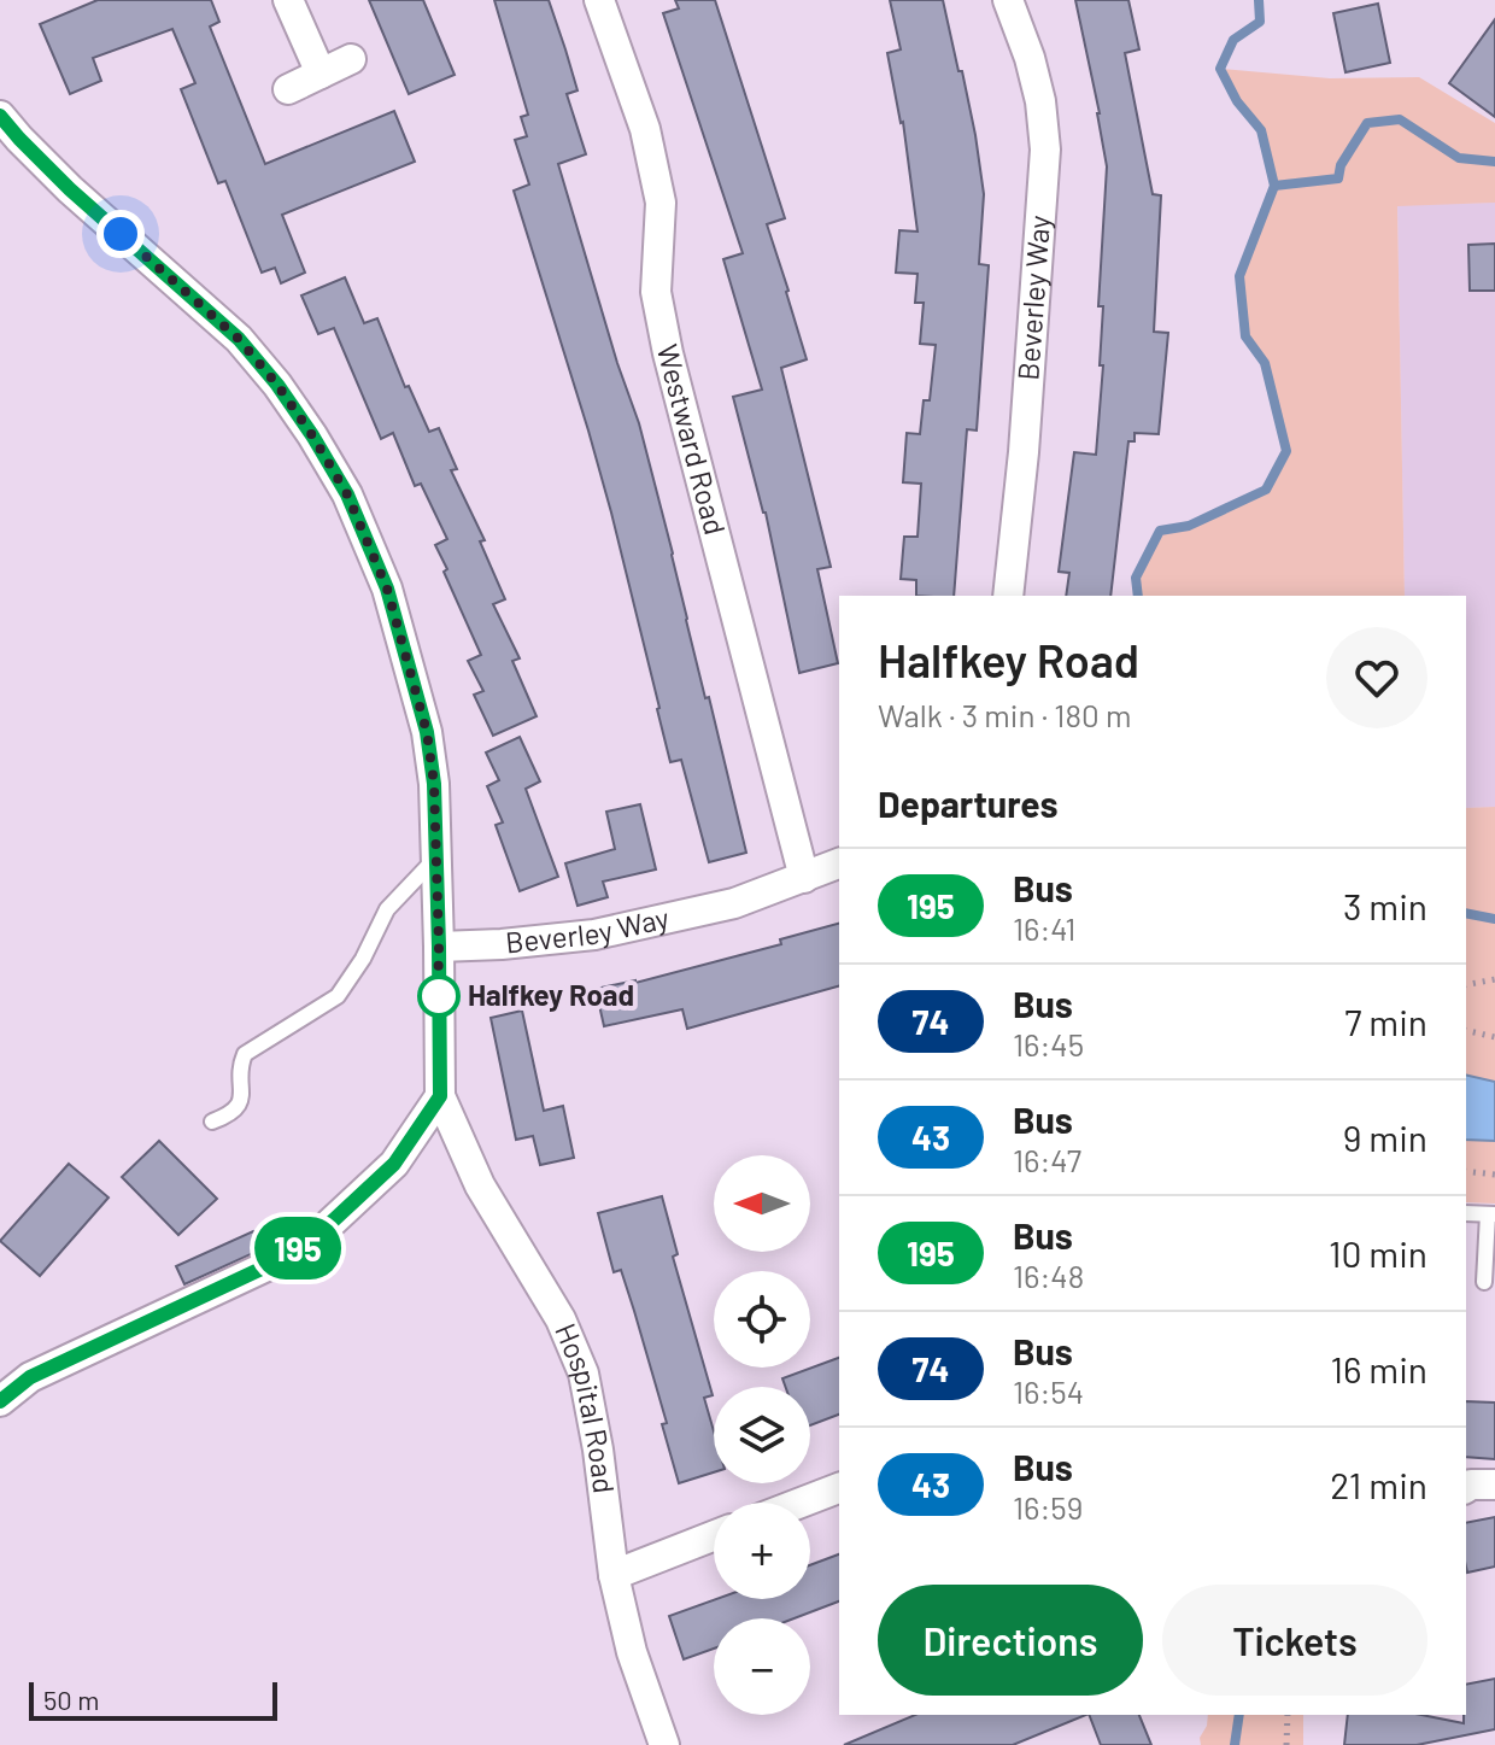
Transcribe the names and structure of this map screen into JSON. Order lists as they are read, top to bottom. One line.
{"streets":{"street":["Beverley Way","Westward Road","Hospital Road"]},"crossings":[["Beverley Way","Westward Road"]],"places":["Halfkey Road"],"lines":["bus line 195"],"scale_bar":"50 m","north":"left","page":{"on_map":"195","heading":[["Halfkey Road","Walk · 3 min · 180 m"],"Departures"],"list":[{"mark":"195","name":"Bus","note":"16:41","value":"3 min"},{"mark":"74","name":"Bus","note":"16:45","value":"7 min"},{"mark":"43","name":"Bus","note":"16:47","value":"9 min"},{"mark":"195","name":"Bus","note":"16:48","value":"10 min"},{"mark":"74","name":"Bus","note":"16:54","value":"16 min"},{"mark":"43","name":"Bus","note":"16:59","value":"21 min"}],"map_buttons":["+","−"],"buttons":["Directions","Tickets"],"scale":"50 m"}}
